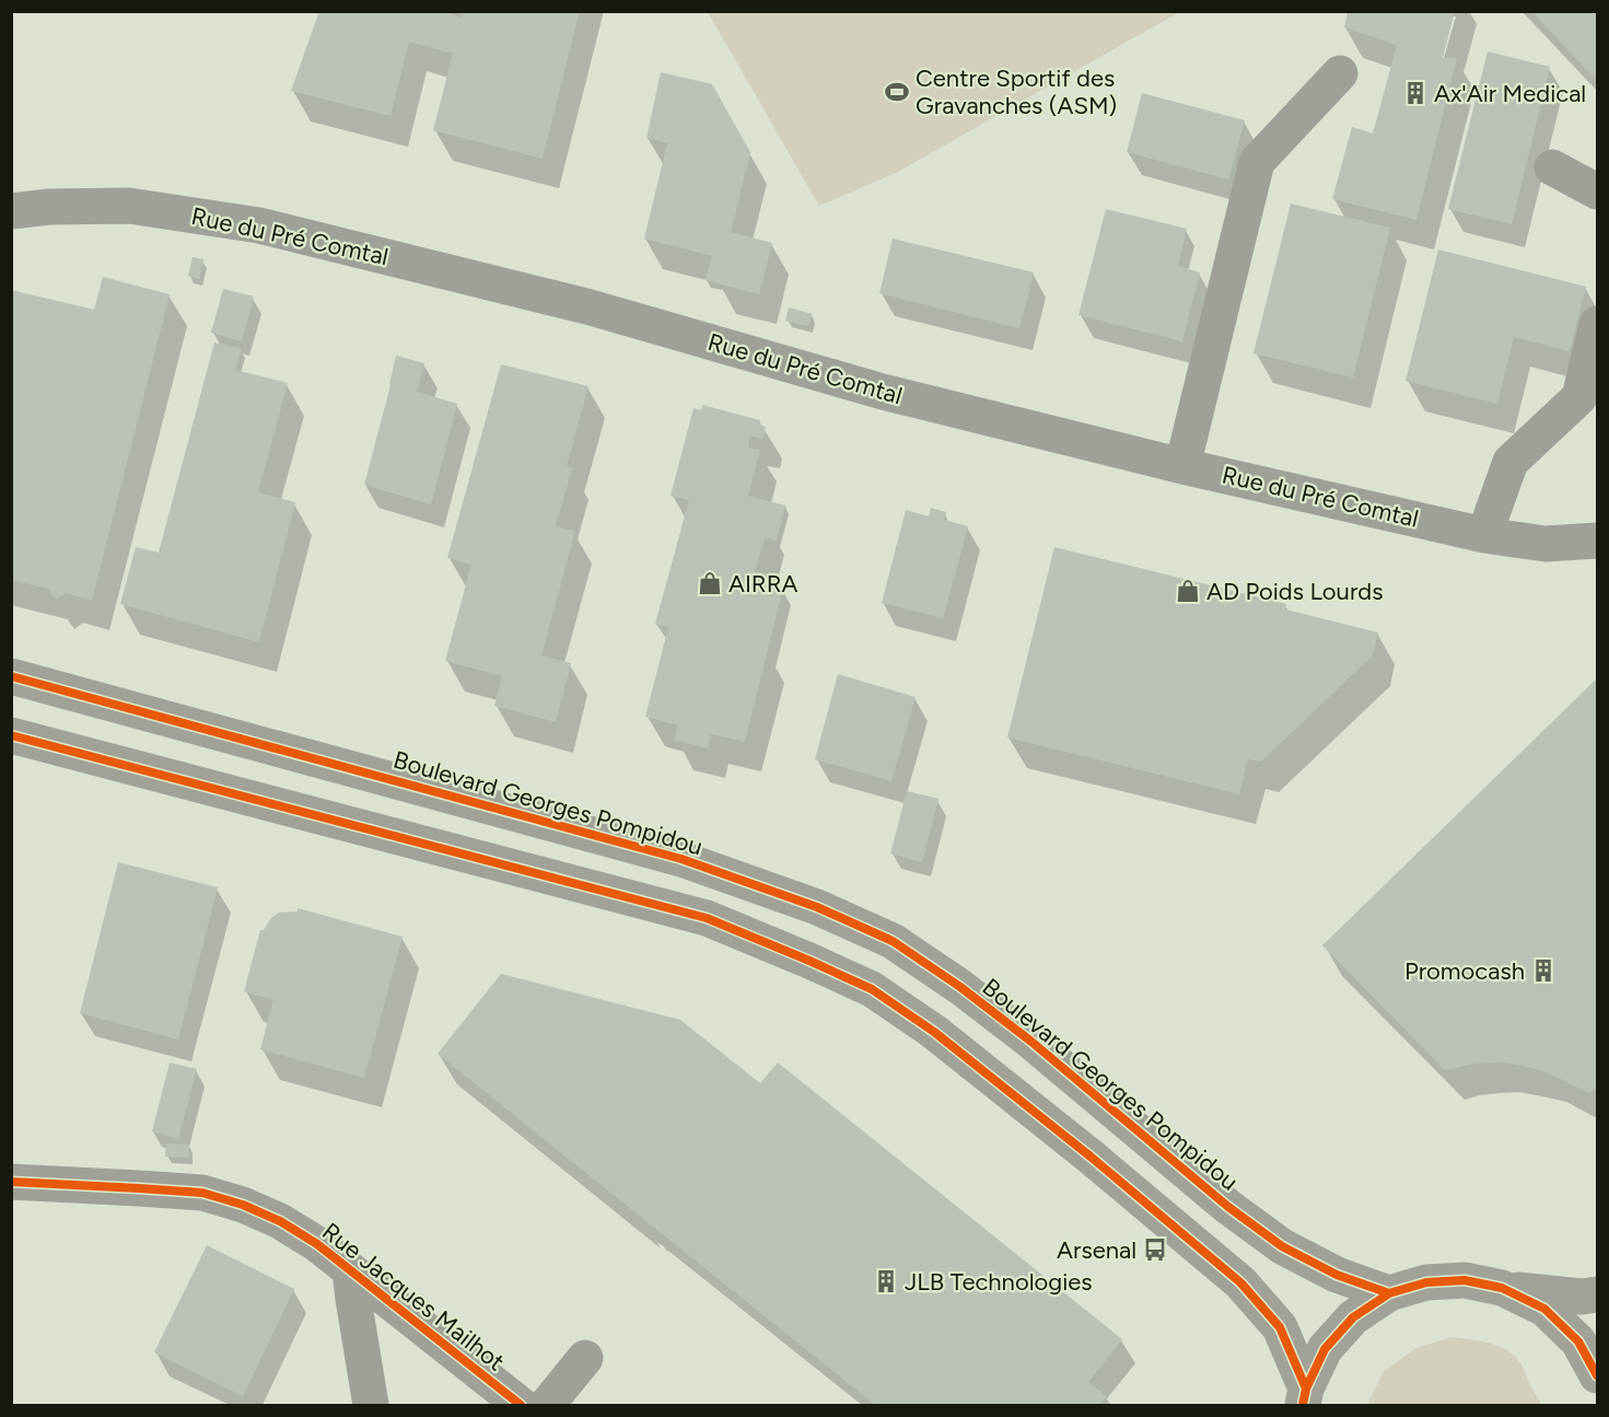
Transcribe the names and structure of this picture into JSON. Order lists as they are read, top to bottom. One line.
{"streets":{"main road":["Boulevard Georges Pompidou"],"street":["Rue du Pré Comtal","Rue Jacques Mailhot"]},"places":{"sports":["Centre Sportif des Gravanches (ASM)"],"building":["Ax'Air Medical","Promocash","JLB Technologies"],"shop":["AIRRA","AD Poids Lourds"],"bus stop":["Arsenal"]}}
